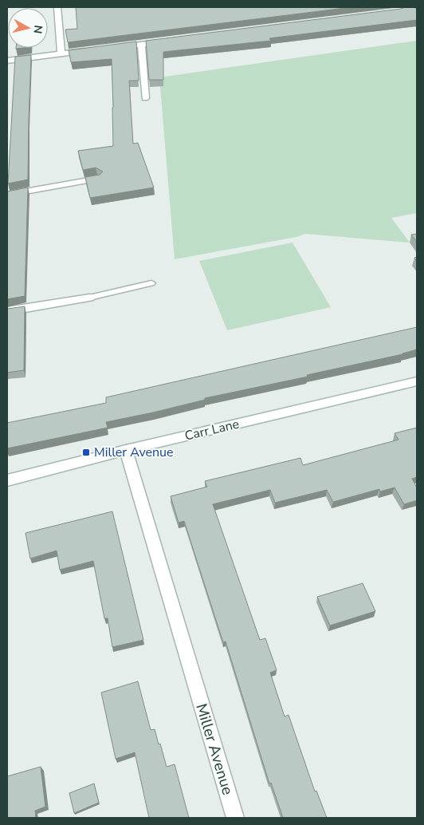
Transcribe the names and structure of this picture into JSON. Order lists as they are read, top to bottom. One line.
{"streets":{"street":["Carr Lane","Miller Avenue"]},"crossings":[["Carr Lane","Miller Avenue"]],"places":{"transit":["Miller Avenue"]},"north":"right"}
